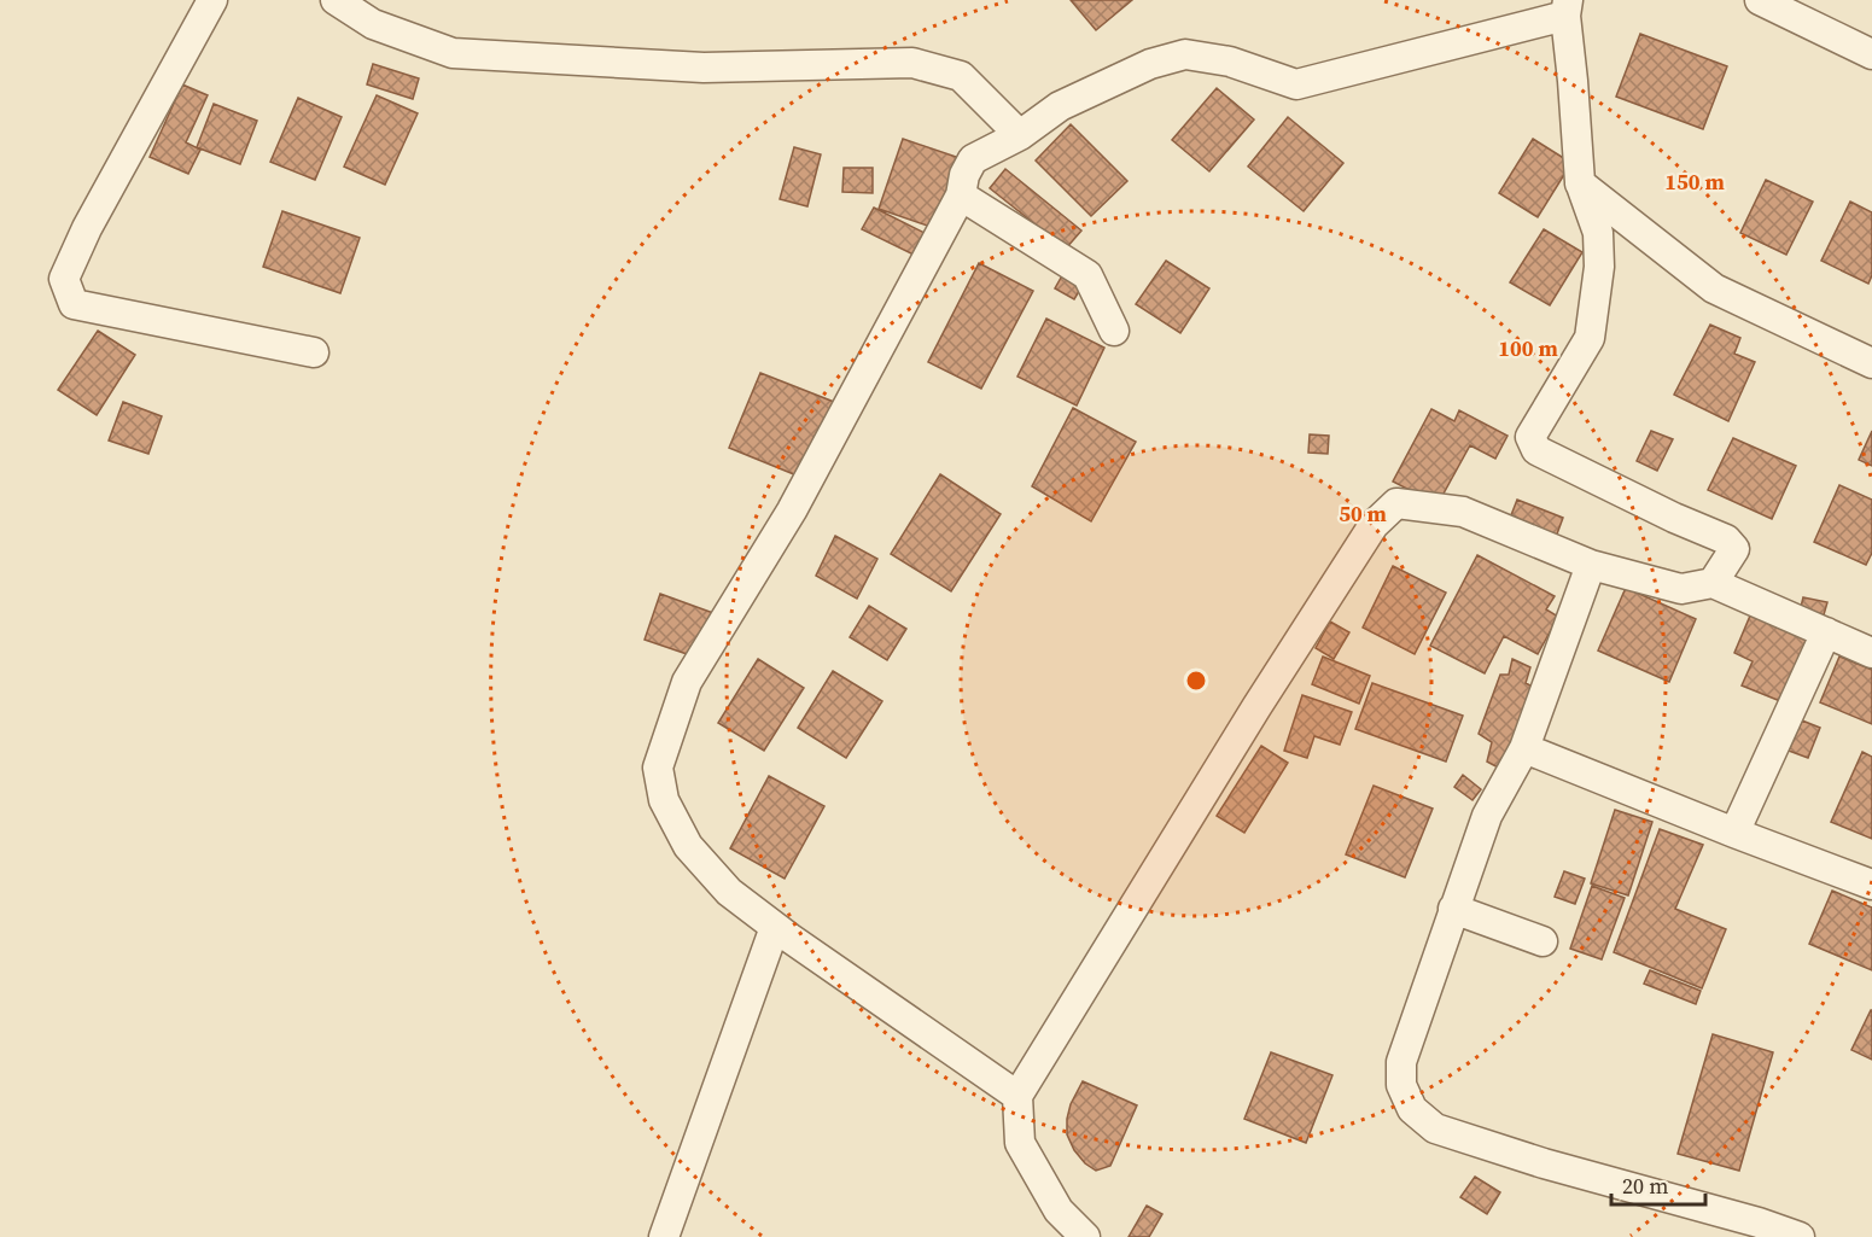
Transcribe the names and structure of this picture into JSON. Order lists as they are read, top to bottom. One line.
{"scale_bar":"20 m","rings":["150 m","100 m","50 m"]}
